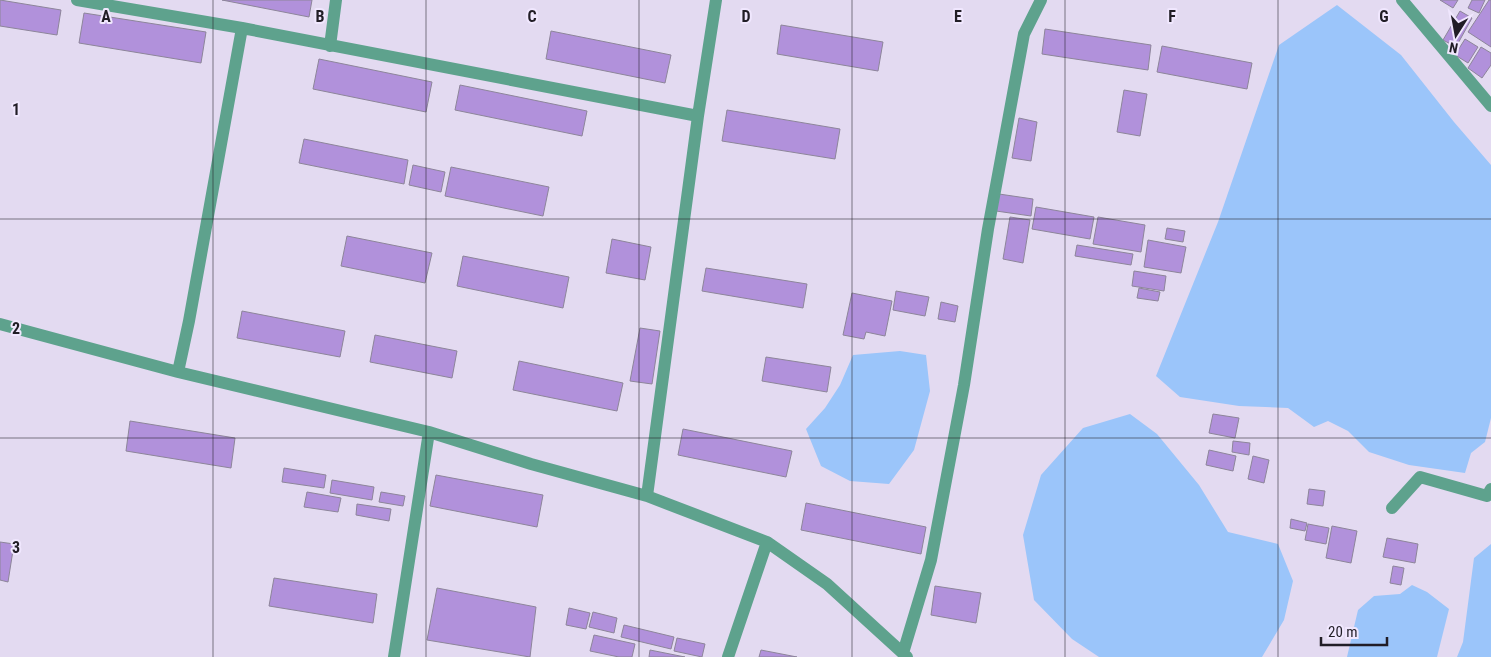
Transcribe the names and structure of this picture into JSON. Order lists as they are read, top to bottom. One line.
{"scale_bar":"20 m","north":"bottom","grid":{"columns":["A","B","C","D","E","F","G"],"rows":["1","2","3"]}}
